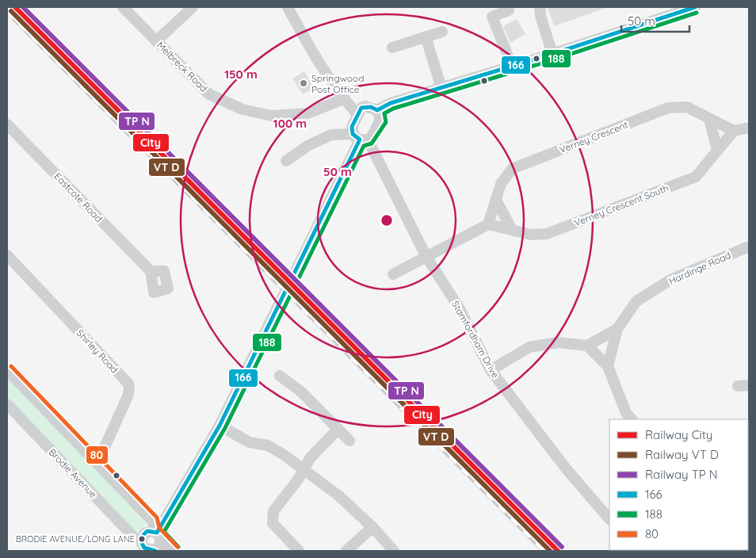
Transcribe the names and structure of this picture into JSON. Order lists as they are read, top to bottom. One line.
{"streets":{"street":["Melbreck Road","Verney Crescent","Eastcote Road","Verney Crescent South","Hardinge Road","Stamfordham Drive","Shirley Road","Brodie Avenue"]},"crossings":[["Verney Crescent","Verney Crescent South"]],"places":["Springwood Post Office","BRODIE AVENUE/LONG LANE"],"lines":["rail line City","transit line 166","transit line 188","transit line 80"],"legend":["Railway City","Railway VT D","Railway TP N","166","188","80"],"scale_bar":"50 m","rings":["150 m","100 m","50 m"]}
